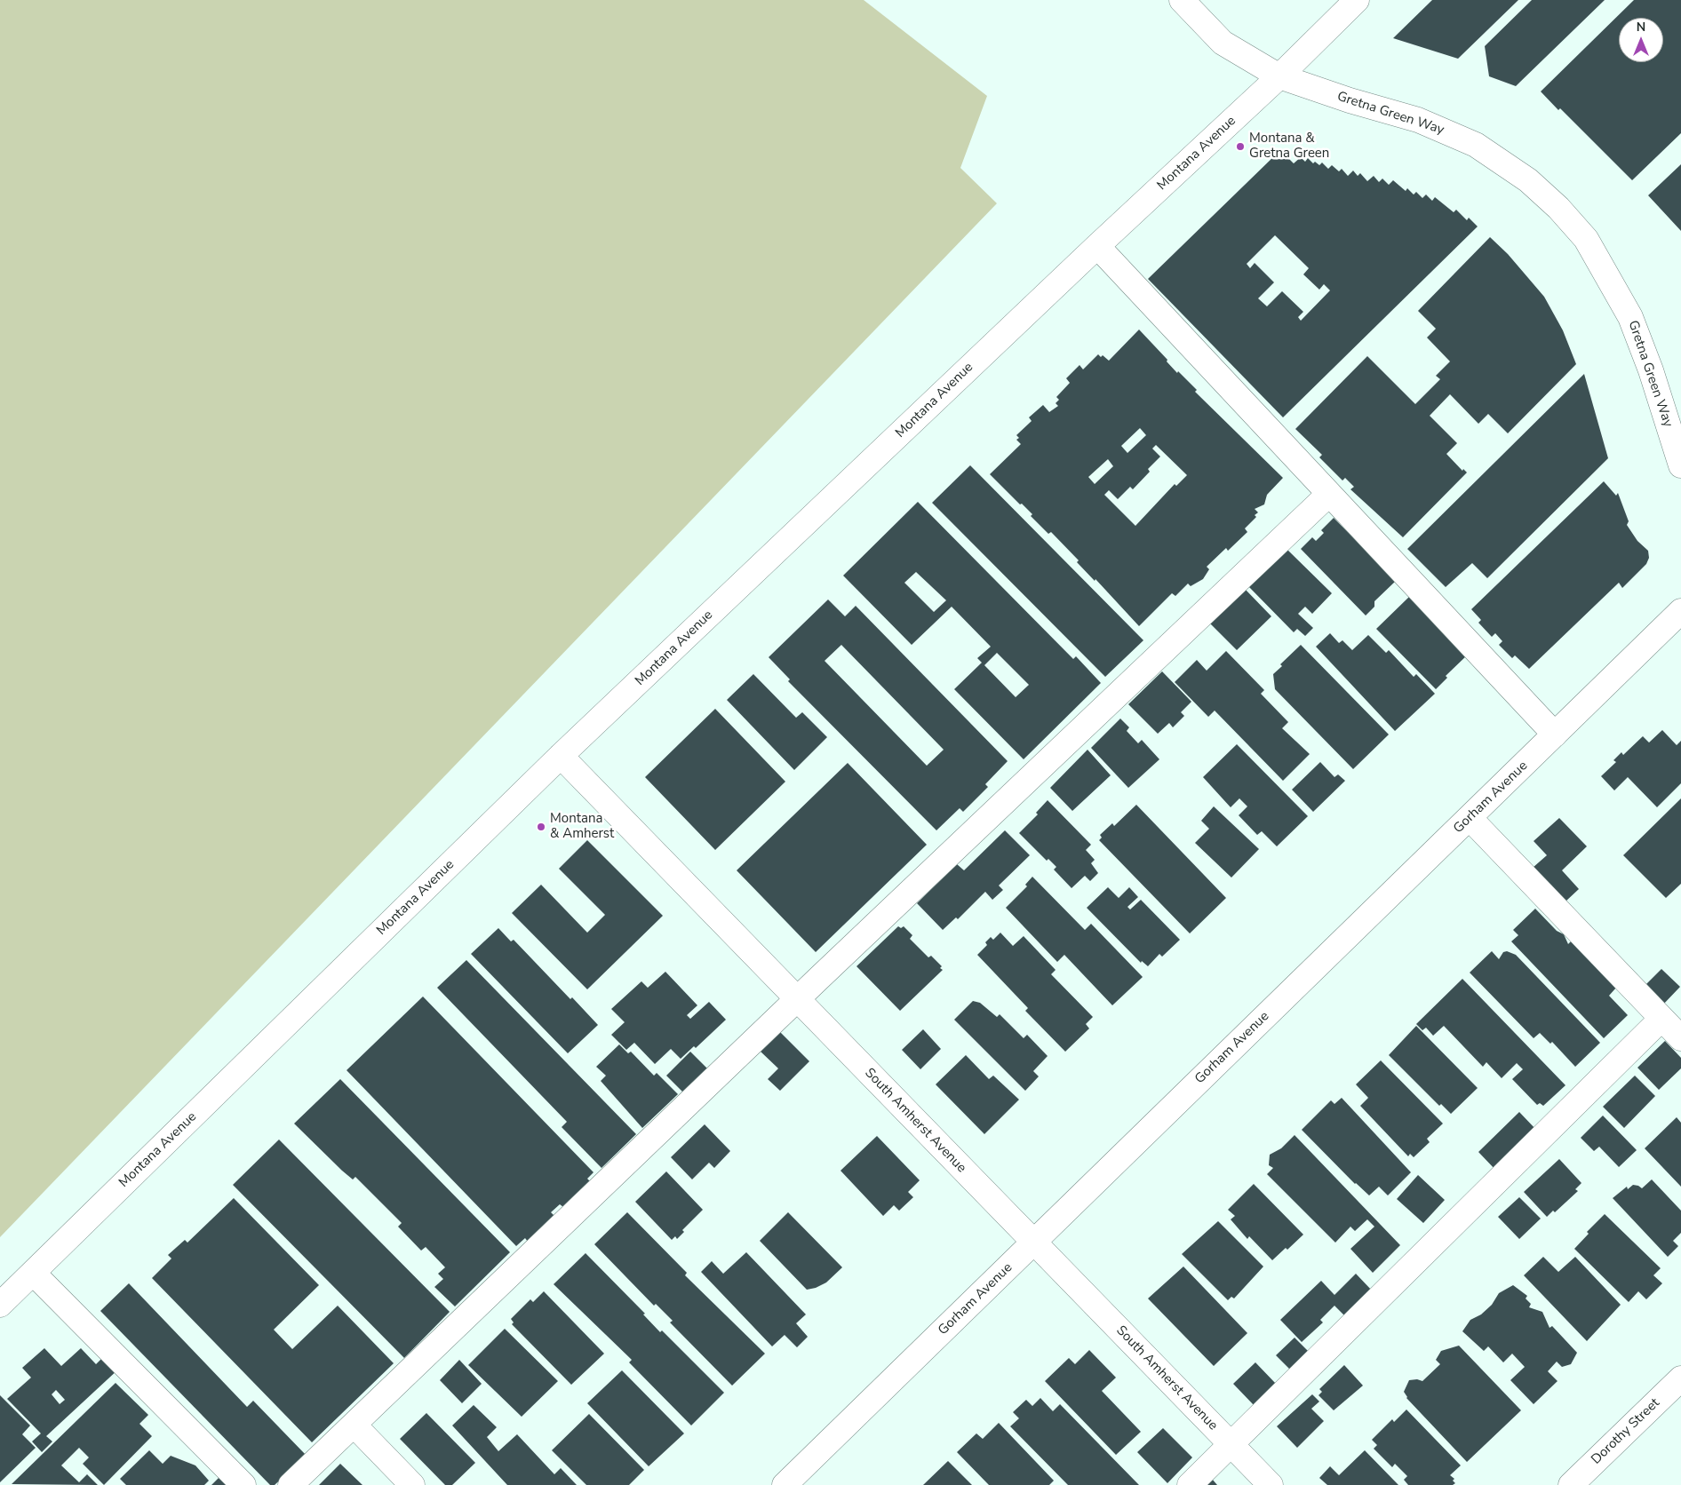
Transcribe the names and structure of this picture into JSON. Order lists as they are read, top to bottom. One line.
{"streets":{"street":["Gretna Green Way","Montana Avenue","Gorham Avenue","South Amherst Avenue","Dorothy Street"]},"crossings":[["Gretna Green Way","Montana Avenue"],["Montana Avenue","South Amherst Avenue"],["Gorham Avenue","South Amherst Avenue"]],"places":["Montana & Gretna Green","Montana & Amherst"],"north":"top"}
